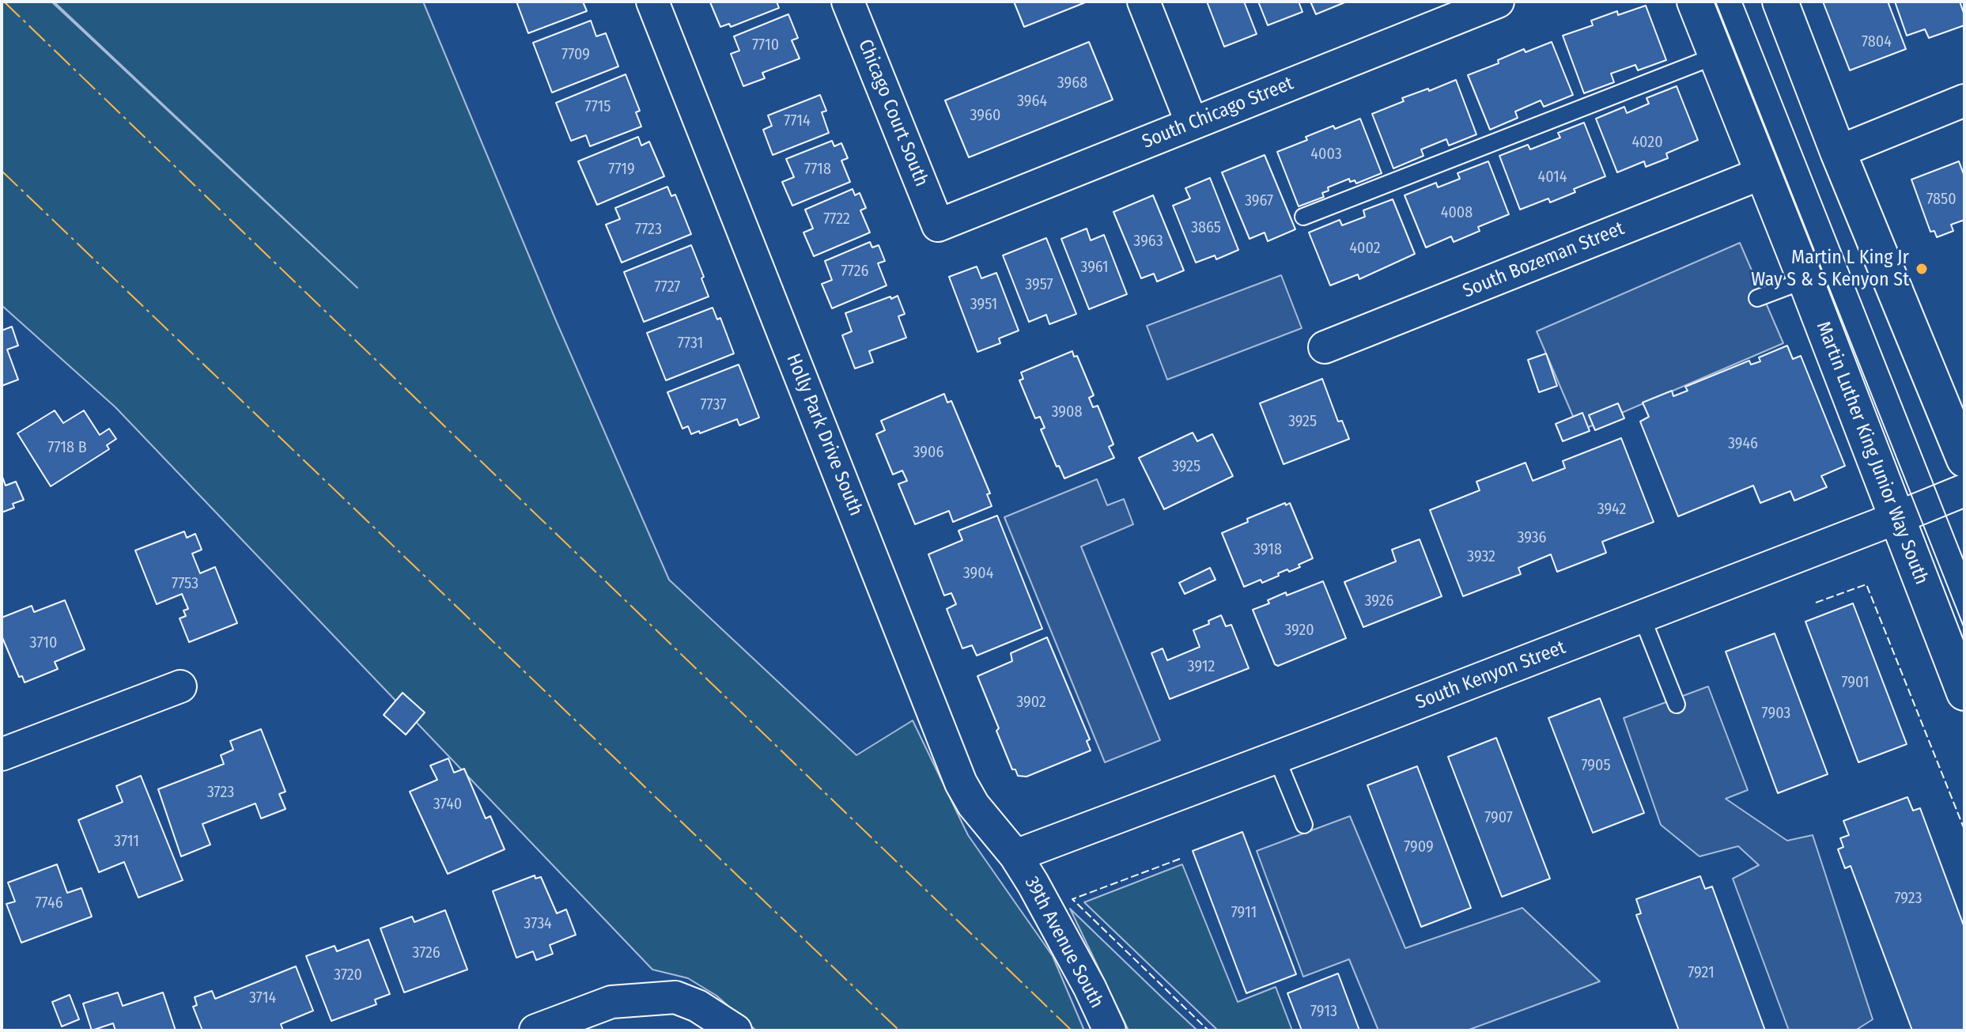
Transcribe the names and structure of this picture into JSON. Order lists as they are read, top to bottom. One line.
{"streets":{"main road":["Martin Luther King Junior Way South"],"street":["Chicago Court South","South Chicago Street","South Bozeman Street","Holly Park Drive South","South Kenyon Street","39th Avenue South"]},"crossings":[["Chicago Court South","South Chicago Street"],["South Bozeman Street","Martin Luther King Junior Way South"],["Holly Park Drive South","South Kenyon Street"],["Holly Park Drive South","39th Avenue South"],["Martin Luther King Junior Way South","South Kenyon Street"],["South Kenyon Street","39th Avenue South"]],"places":["Martin L King Jr Way S & S Kenyon St"],"house_numbers":["7804","7710","7709","3968","3964","7715","3960","7714","4020","4003","7719","7718","4014","7850","3967","4008","7722","3865","7723","3963","4002","3961","7726","3957","7727","3951","7731","7737","3908","3925","3946","7718 B","3906","3925","3942","3936","3918","3932","3904","7753","3926","3920","3710","3912","7901","3902","7903","7905","3723","3740","7907","3711","7909","7923","7746","7911","3734","3726","7921","3720","3714","7913"]}
